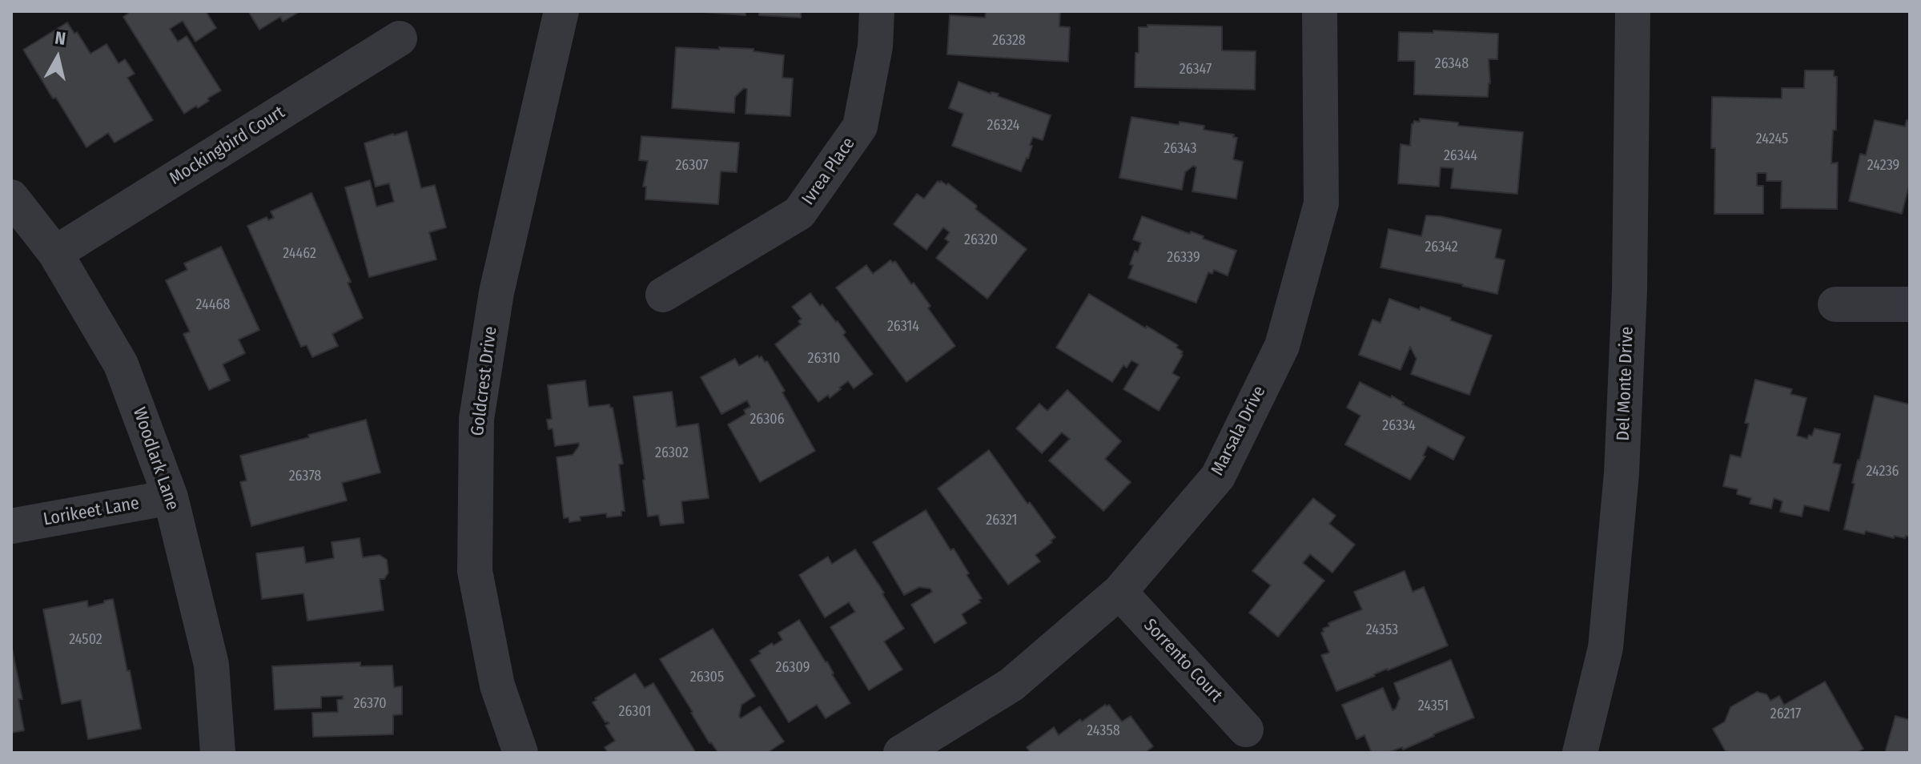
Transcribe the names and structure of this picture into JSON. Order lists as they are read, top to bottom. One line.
{"streets":{"street":["Mockingbird Court","Ivrea Place","Goldcrest Drive","Del Monte Drive","Marsala Drive","Woodlark Lane","Lorikeet Lane","Sorrento Court"]},"crossings":[["Mockingbird Court","Woodlark Lane"],["Marsala Drive","Sorrento Court"],["Woodlark Lane","Lorikeet Lane"]],"house_numbers":["26328","26348","26347","26324","24245","26343","26344","26307","24239","26320","26342","24462","26339","24468","26314","26310","26306","26334","26302","24236","26378","26321","24353","24502","26309","26305","26370","24351","26301","26217","24358"],"north":"top"}
